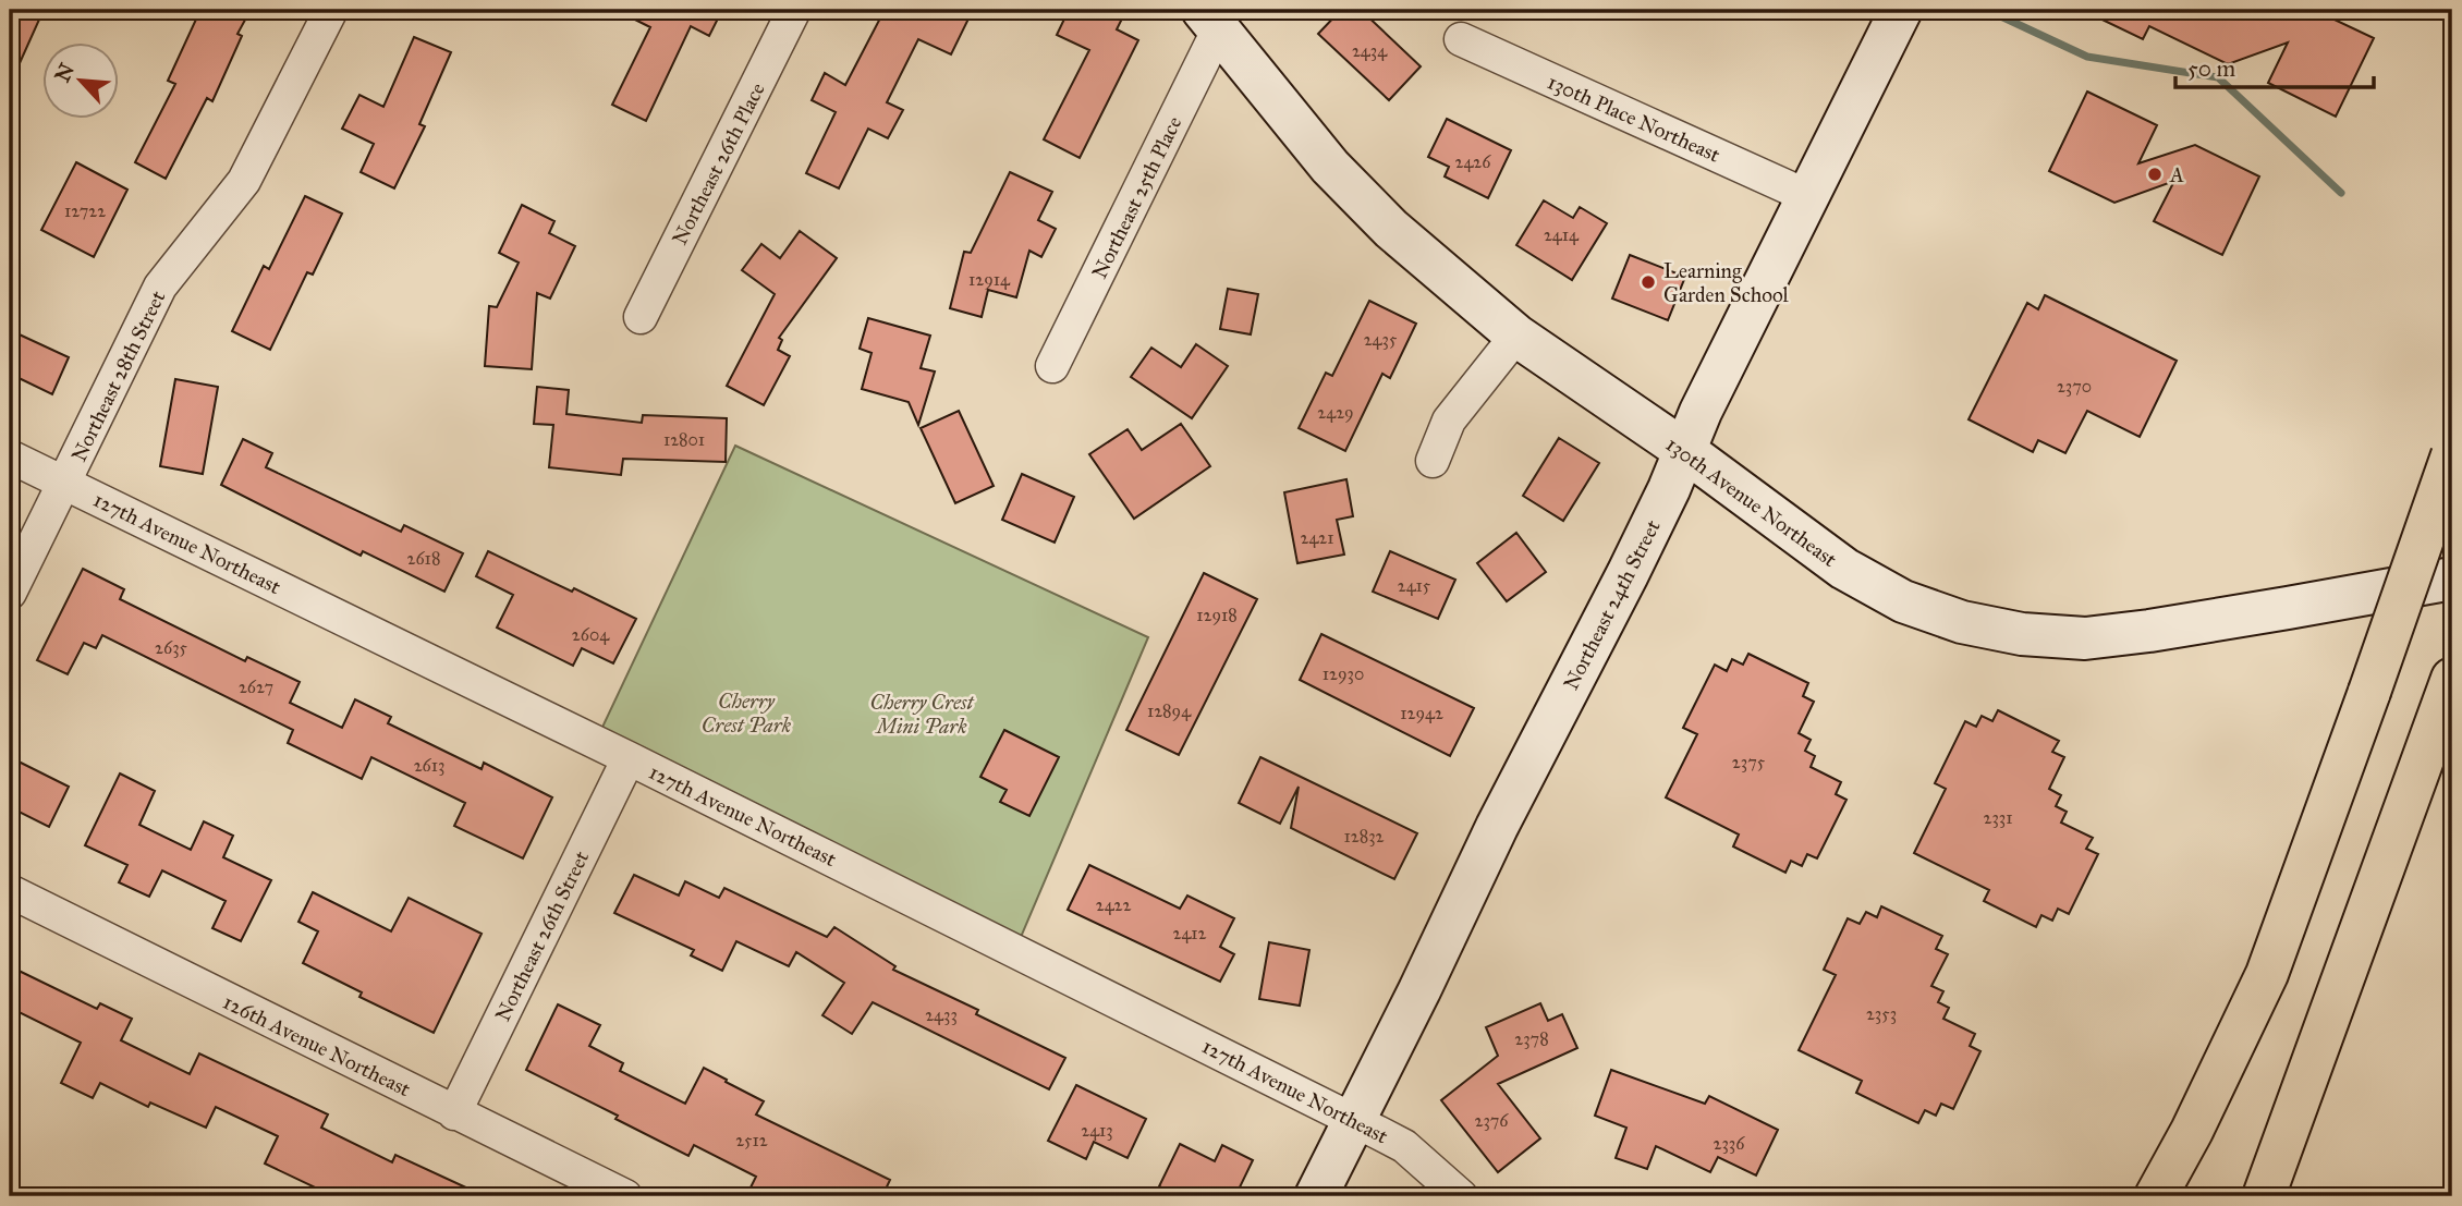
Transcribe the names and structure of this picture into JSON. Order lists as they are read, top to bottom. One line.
{"streets":{"street":["130th Place Northeast","Northeast 26th Place","Northeast 25th Place","Northeast 28th Street","130th Avenue Northeast","127th Avenue Northeast","Northeast 24th Street","Northeast 26th Street","126th Avenue Northeast"]},"crossings":[["130th Place Northeast","Northeast 24th Street"],["Northeast 25th Place","130th Avenue Northeast"],["Northeast 28th Street","127th Avenue Northeast"],["130th Avenue Northeast","Northeast 24th Street"],["127th Avenue Northeast","Northeast 24th Street"],["127th Avenue Northeast","Northeast 26th Street"],["Northeast 26th Street","126th Avenue Northeast"]],"parks":["Cherry Crest Park","Cherry Crest Mini Park"],"places":["A","Learning Garden School"],"house_numbers":["2434","2426","12722","2414","12914","2435","2370","2429","12801","2421","2618","2415","12918","2604","2635","12930","2627","12894","12942","2375","2613","2331","12832","2422","2412","2353","2433","2378","2376","2413","2512","2336"],"scale_bar":"50 m","north":"top left"}
